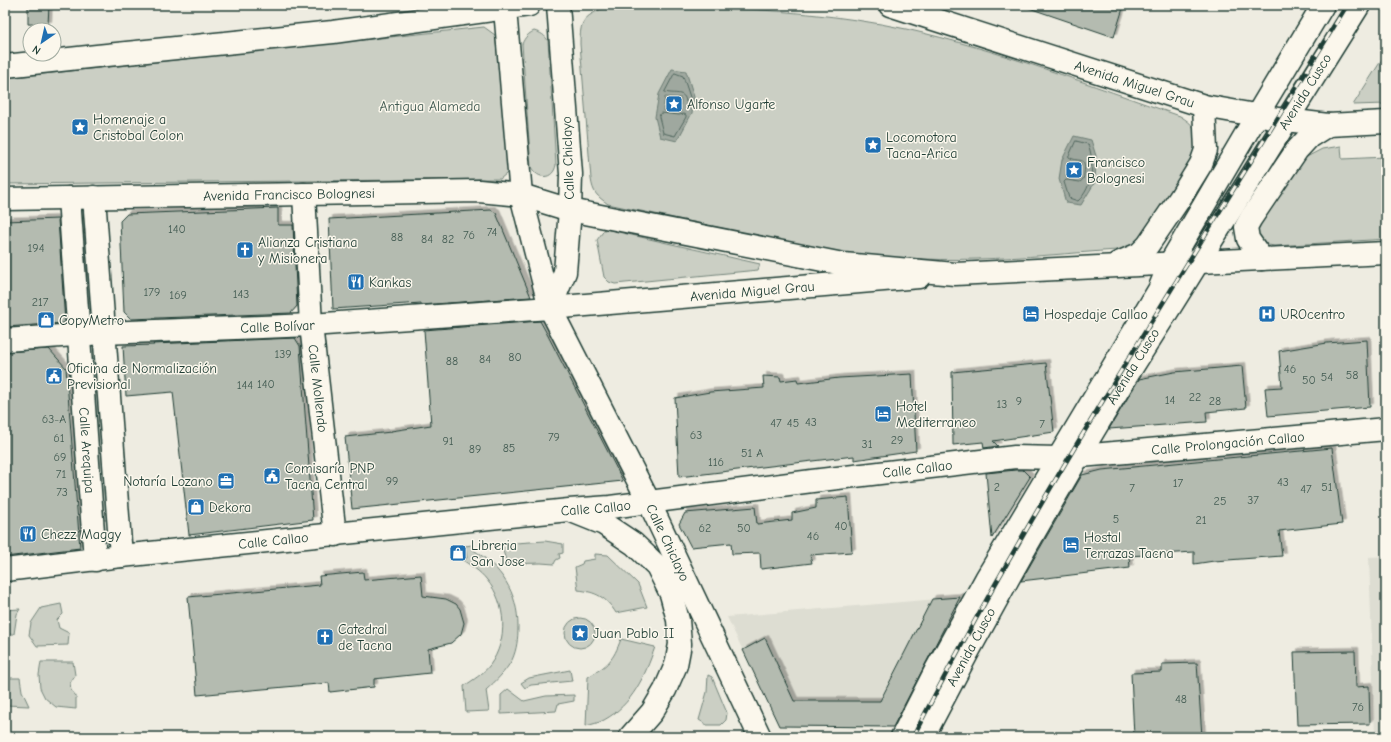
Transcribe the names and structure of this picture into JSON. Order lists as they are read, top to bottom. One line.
{"streets":{"street":["Avenida Miguel Grau","Avenida Cusco","Calle Chiclayo","Avenida Francisco Bolognesi","Calle Bolívar","Calle Mollendo","Calle Prolongación Callao","Calle Arequipa","Calle Callao"]},"crossings":[["Avenida Miguel Grau","Avenida Cusco"],["Avenida Miguel Grau","Calle Chiclayo"],["Avenida Miguel Grau","Avenida Francisco Bolognesi"],["Avenida Miguel Grau","Calle Bolívar"],["Avenida Cusco","Calle Prolongación Callao"],["Avenida Cusco","Calle Callao"],["Calle Chiclayo","Avenida Francisco Bolognesi"],["Calle Chiclayo","Calle Bolívar"],["Calle Chiclayo","Calle Callao"],["Avenida Francisco Bolognesi","Calle Mollendo"],["Avenida Francisco Bolognesi","Calle Arequipa"],["Calle Bolívar","Calle Mollendo"],["Calle Bolívar","Calle Arequipa"],["Calle Mollendo","Calle Callao"],["Calle Prolongación Callao","Calle Callao"],["Calle Arequipa","Calle Callao"]],"parks":["Antigua Alameda"],"places":{"place":["Alfonso Ugarte","Homenaje a Cristobal Colon","Locomotora Tacna-Arica","Francisco Bolognesi","Juan Pablo II"],"church":["Alianza Cristiana y Misionera","Catedral de Tacna"],"restaurant":["Kankas","Chezz Maggy"],"hotel":["Hospedaje Callao","Hotel Mediterraneo","Hostal Terrazas Tacna"],"hospital":["UROcentro"],"shop":["CopyMetro","Dekora","Libreria San Jose"],"public building":["Oficina de Normalización Previsional","Comisaría PNP Tacna Central"],"office":["Notaría Lozano"]},"house_numbers":["140","74","76","88","84","82","194","179","143","169","217","139","80","84","88","46","58","54","50","140","144","22","14","9","28","13","63-A","43","47","45","7","63","79","61","29","91","31","85","89","51 A","69","116","71","99","43","17","2","51","7","47","73","37","25","5","21","40","62","50","46","48","76"],"north":"bottom left"}
